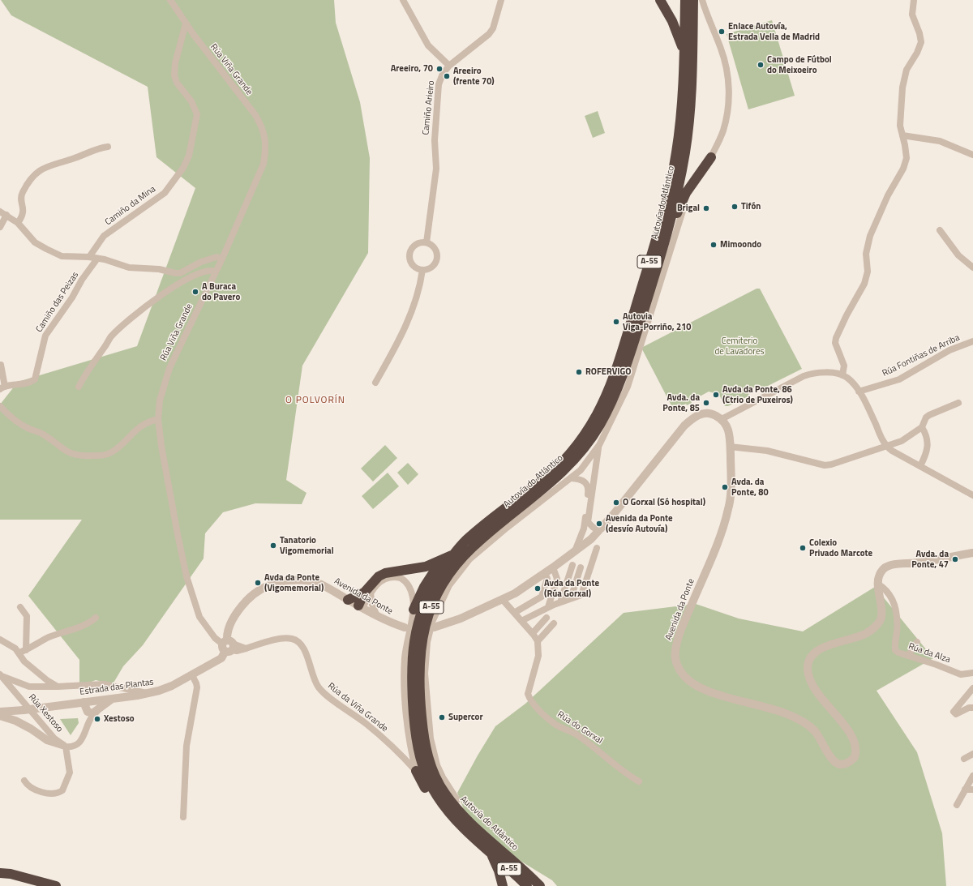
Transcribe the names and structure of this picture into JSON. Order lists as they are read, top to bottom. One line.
{"streets":{"highway":["Autovía do Atlántico","A-55"],"street":["Rúa Viña Grande","Camiño Arieiro","Camiño da Mina","Camiño das Peizas","Rúa Fontiñas de Arriba","Avenida da Ponte","Rúa da Alza","Estrada das Plantas","Rúa da Viña Grande","Rúa Xestoso","Rúa do Gorxal"]},"crossings":[["Rúa Viña Grande","Camiño da Mina"],["Rúa Viña Grande","Avenida da Ponte"],["Rúa Viña Grande","Estrada das Plantas"],["Rúa Viña Grande","Rúa da Viña Grande"],["Avenida da Ponte","Rúa da Alza"],["Avenida da Ponte","Estrada das Plantas"],["Avenida da Ponte","Rúa da Viña Grande"],["Estrada das Plantas","Rúa da Viña Grande"]],"districts":["O POLVORÍN"],"parks":["Cemiterio de Lavadores"],"places":["Enlace Autovía, Estrada Vella de Madrid","Campo de Fútbol do Meixoeiro","Areeiro, 70","Areeiro (frente 70)","Tifón","Brigal","Mimoondo","A Buraca do Pavero","Autovia Viga-Porriño, 210","ROFERVIGO","Avda da Ponte, 86 (Ctrio de Puxeiros)","Avda. da Ponte, 85","Avda. da Ponte, 80","O Gorxal (Só hospital)","Avenida da Ponte (desvío Autovía)","Tanatorio Vigomemorial","Colexio Privado Marcote","Avda. da Ponte, 47","Avda da Ponte (Vigomemorial)","Avda da Ponte (Rúa Gorxal)","Supercor","Xestoso"]}
